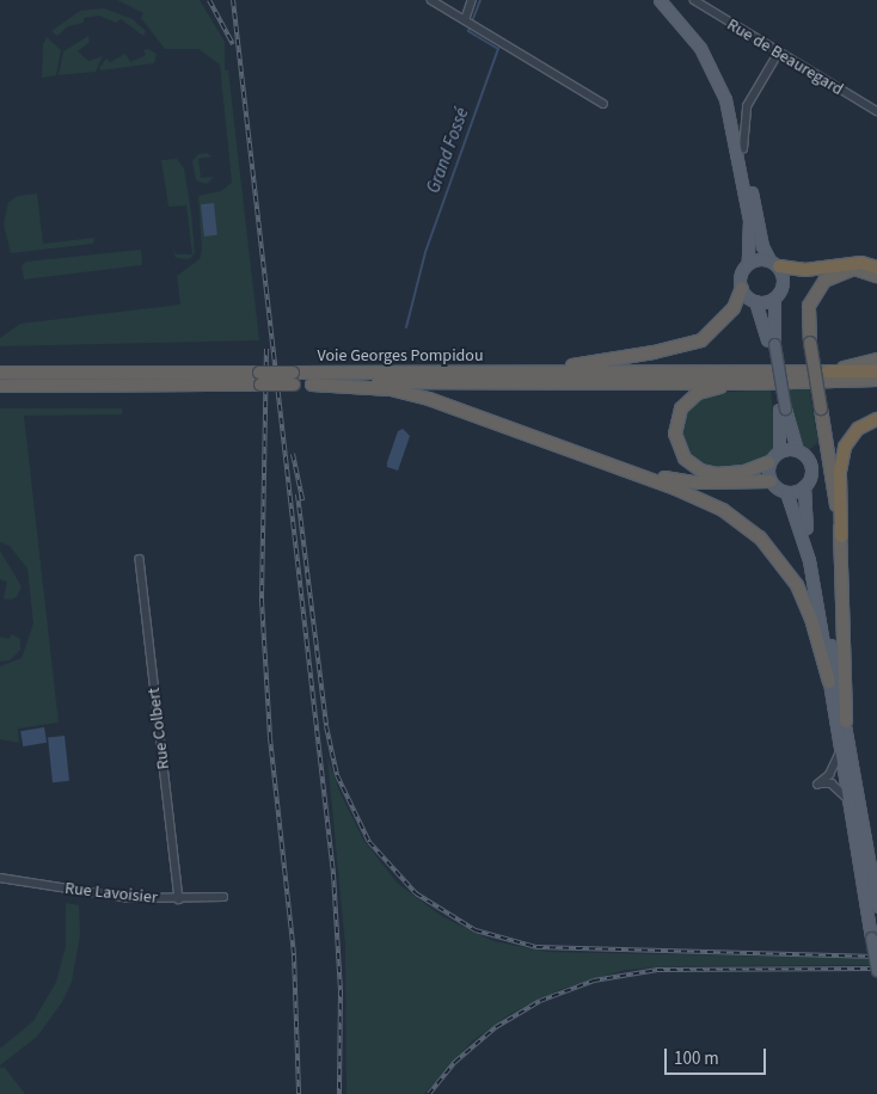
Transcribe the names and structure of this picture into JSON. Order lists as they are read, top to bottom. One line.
{"streets":{"highway":["Voie Georges Pompidou"],"street":["Rue de Beauregard","Rue Colbert","Rue Lavoisier"]},"crossings":[["Rue Colbert","Rue Lavoisier"]],"water":["Grand Fossé"],"scale_bar":"100 m"}
